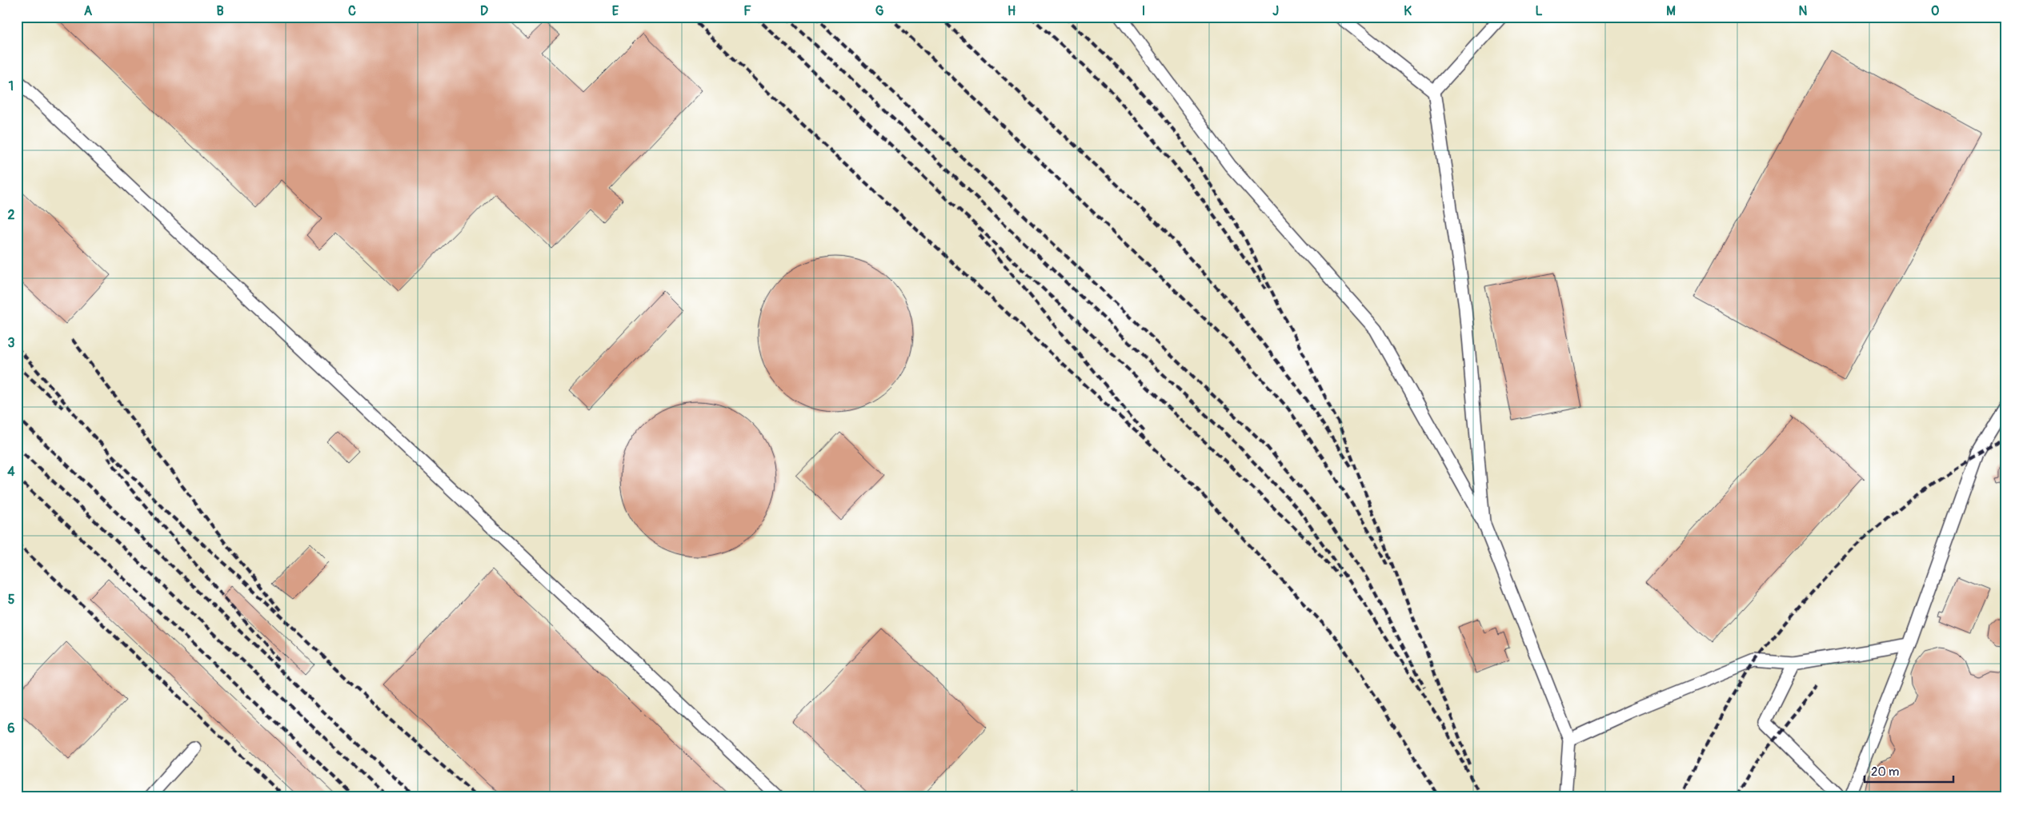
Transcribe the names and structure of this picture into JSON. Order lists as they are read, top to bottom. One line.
{"scale_bar":"20 m","grid":{"columns":["A","B","C","D","E","F","G","H","I","J","K","L","M","N","O"],"rows":["1","2","3","4","5","6"]}}
